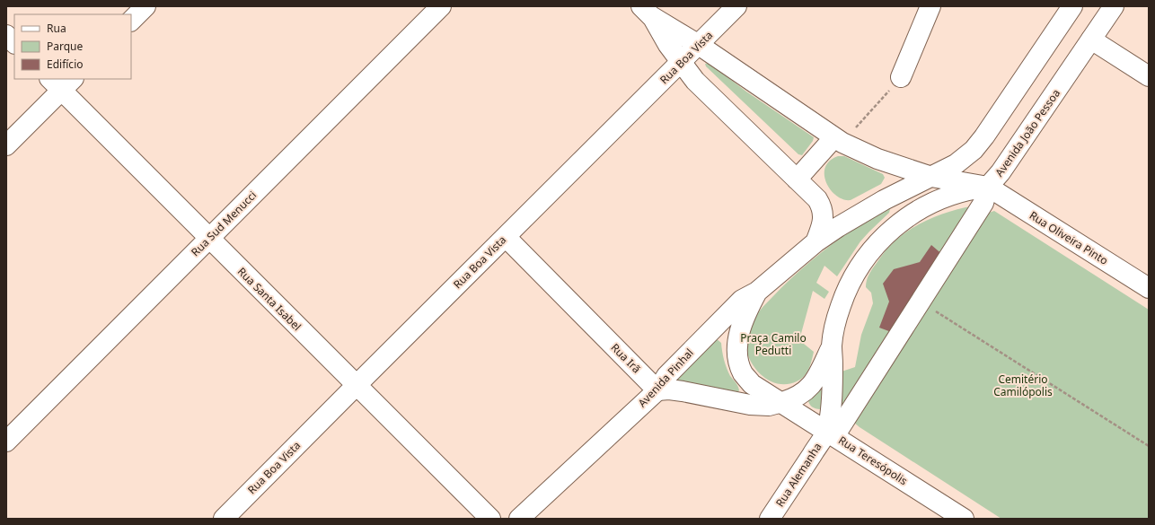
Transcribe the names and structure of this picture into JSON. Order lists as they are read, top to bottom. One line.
{"streets":{"main road":["Rua Boa Vista","Avenida João Pessoa","Rua Sud Menucci","Rua Oliveira Pinto","Rua Santa Isabel","Rua Irã","Avenida Pinhal","Rua Teresópolis","Rua Alemanha"]},"crossings":[["Rua Boa Vista","Rua Santa Isabel"],["Rua Boa Vista","Rua Irã"],["Avenida João Pessoa","Rua Oliveira Pinto"],["Avenida João Pessoa","Rua Alemanha"],["Rua Sud Menucci","Rua Santa Isabel"],["Rua Oliveira Pinto","Rua Alemanha"],["Rua Irã","Avenida Pinhal"],["Avenida Pinhal","Rua Teresópolis"],["Rua Teresópolis","Rua Alemanha"]],"parks":["Praça Camilo Pedutti","Cemitério Camilópolis"],"legend":["Rua","Parque","Edifício"]}
